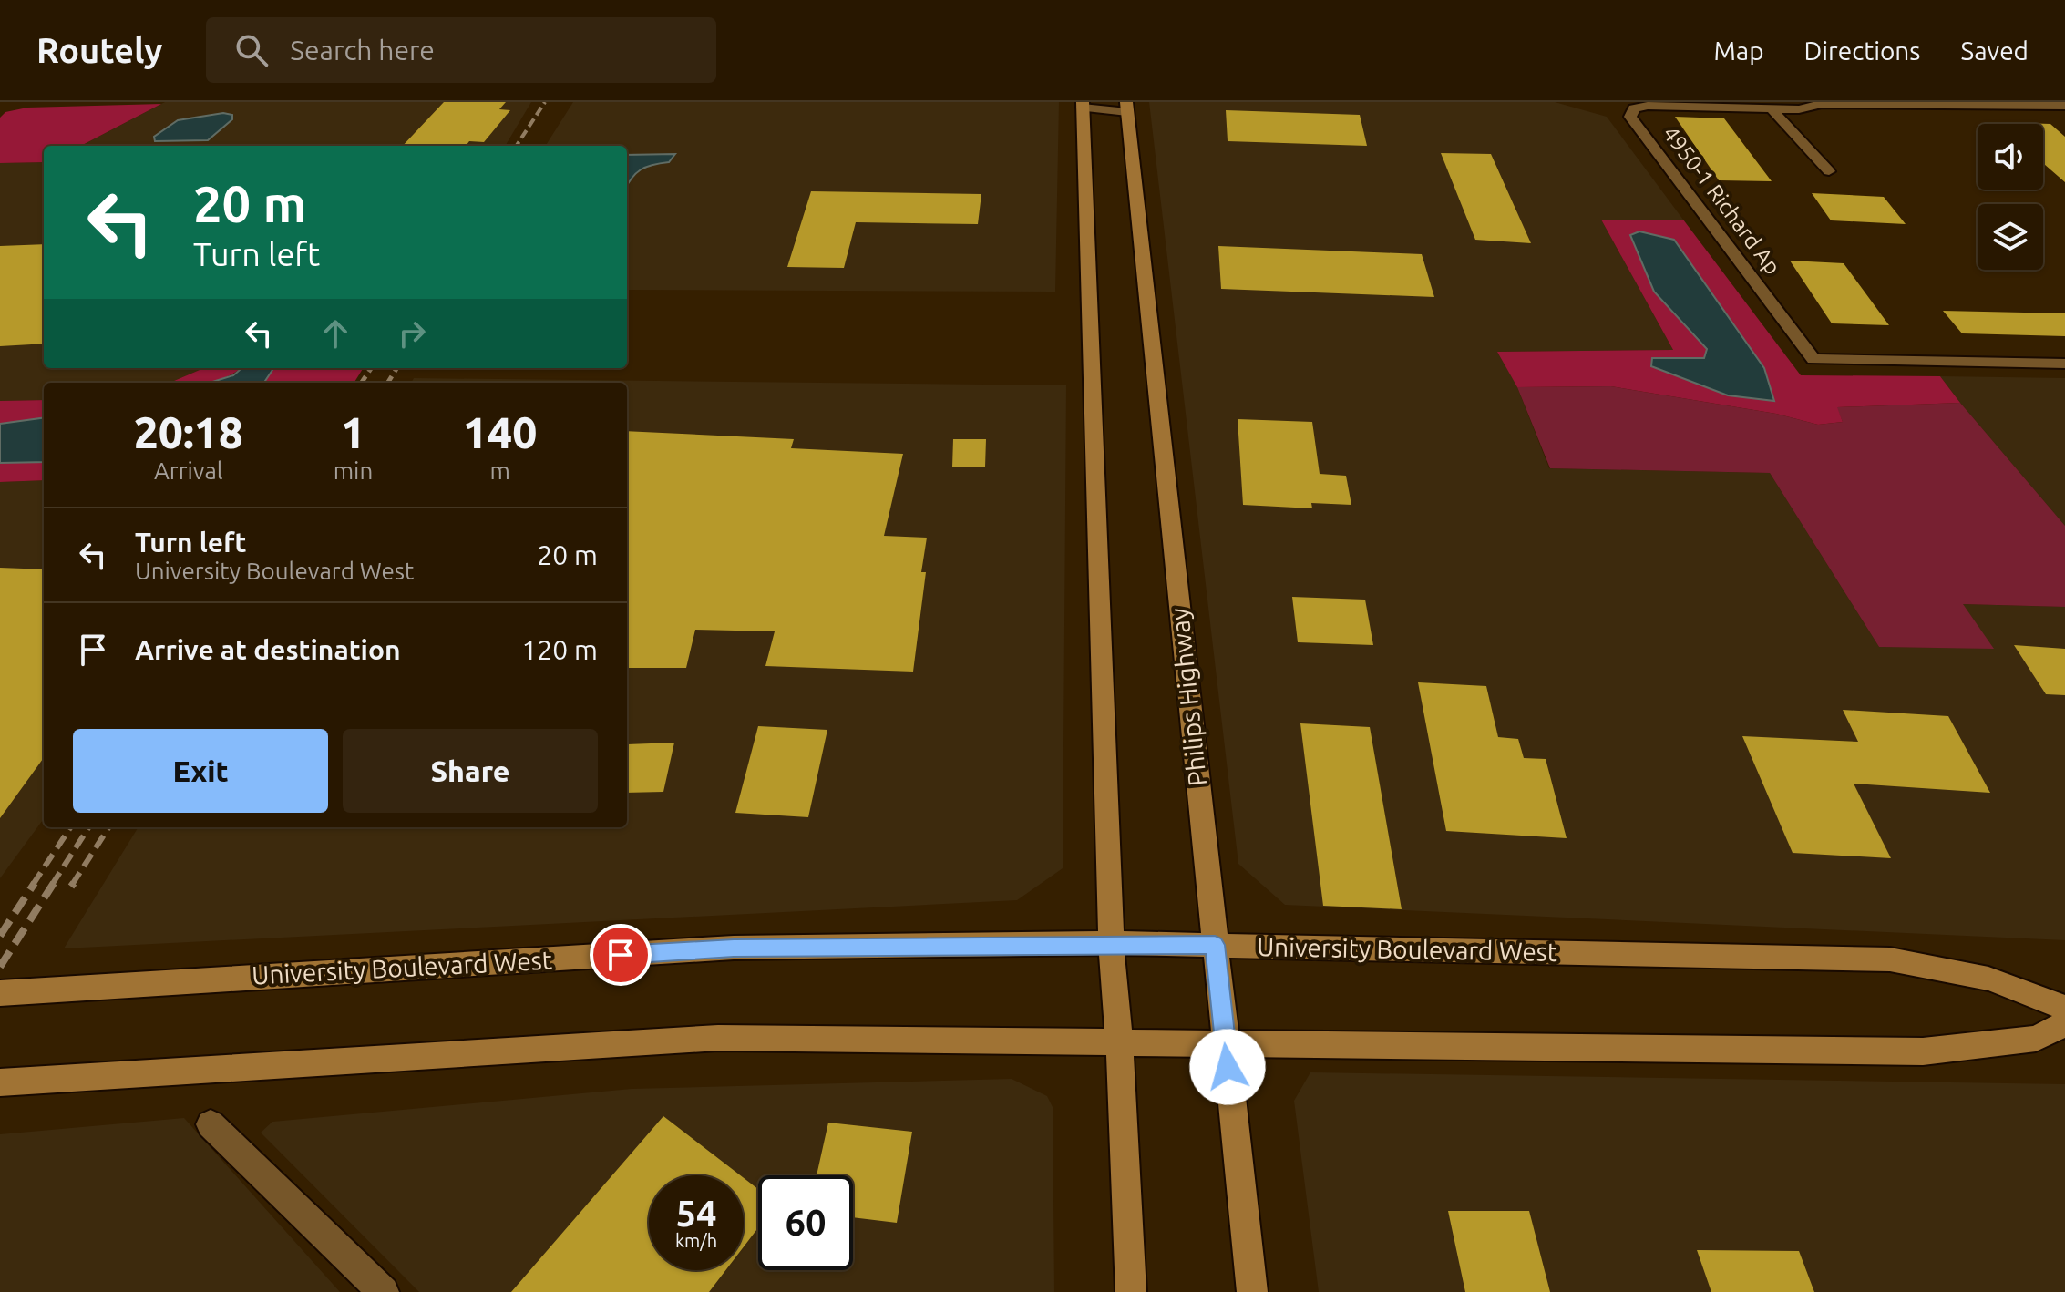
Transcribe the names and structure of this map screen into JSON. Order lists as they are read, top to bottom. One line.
{"streets":{"main road":["Philips Highway","University Boulevard West"],"street":["4950-1 Richard Ap"]},"crossings":[["Philips Highway","University Boulevard West"]],"page":{"header":"Routely","search":"Search here","nav":["Map","Directions","Saved"],"turn":["20 m","Turn left"],"eta":["20:18","Arrival","1","min","140","m"],"list":[{"name":"Turn left","note":"University Boulevard West","value":"20 m"},{"name":"Arrive at destination","value":"120 m"}],"buttons":["Exit","Share"],"speed":"54 km/h","limit":"60"}}
